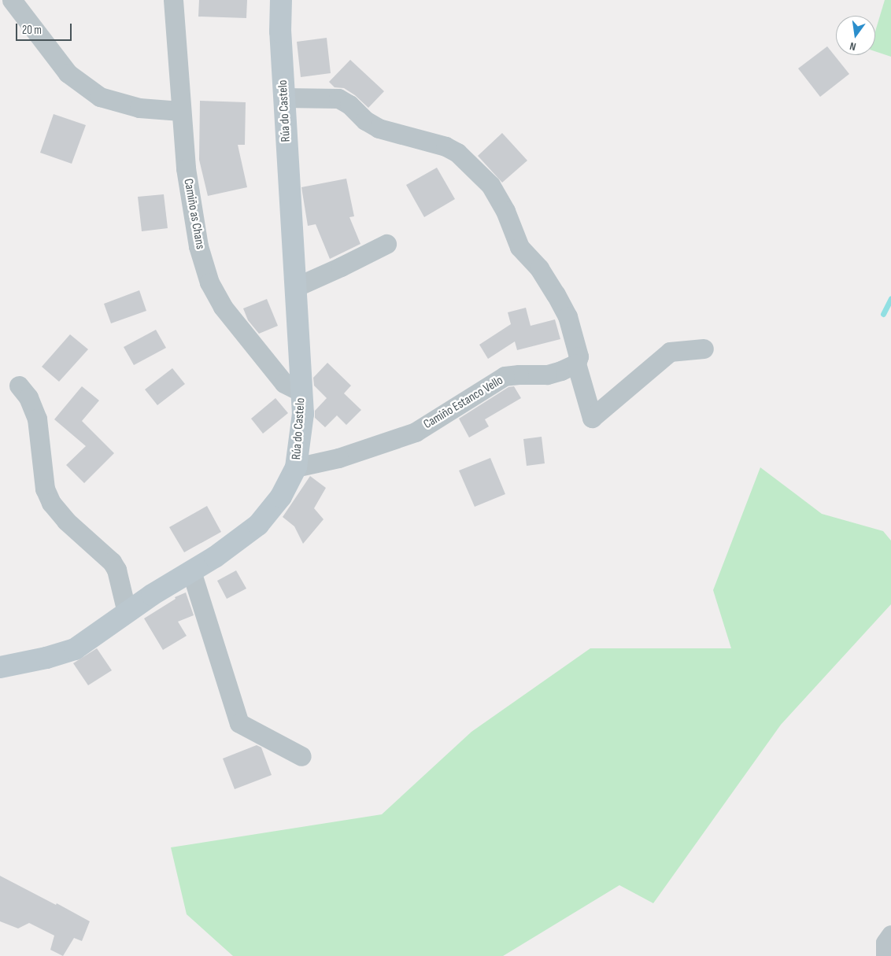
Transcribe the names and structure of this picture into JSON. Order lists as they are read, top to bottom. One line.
{"streets":{"street":["Rúa do Castelo","Camiño as Chans","Camiño Estanco Vello"]},"crossings":[["Rúa do Castelo","Camiño as Chans"],["Rúa do Castelo","Camiño Estanco Vello"]],"scale_bar":"20 m","north":"bottom"}
